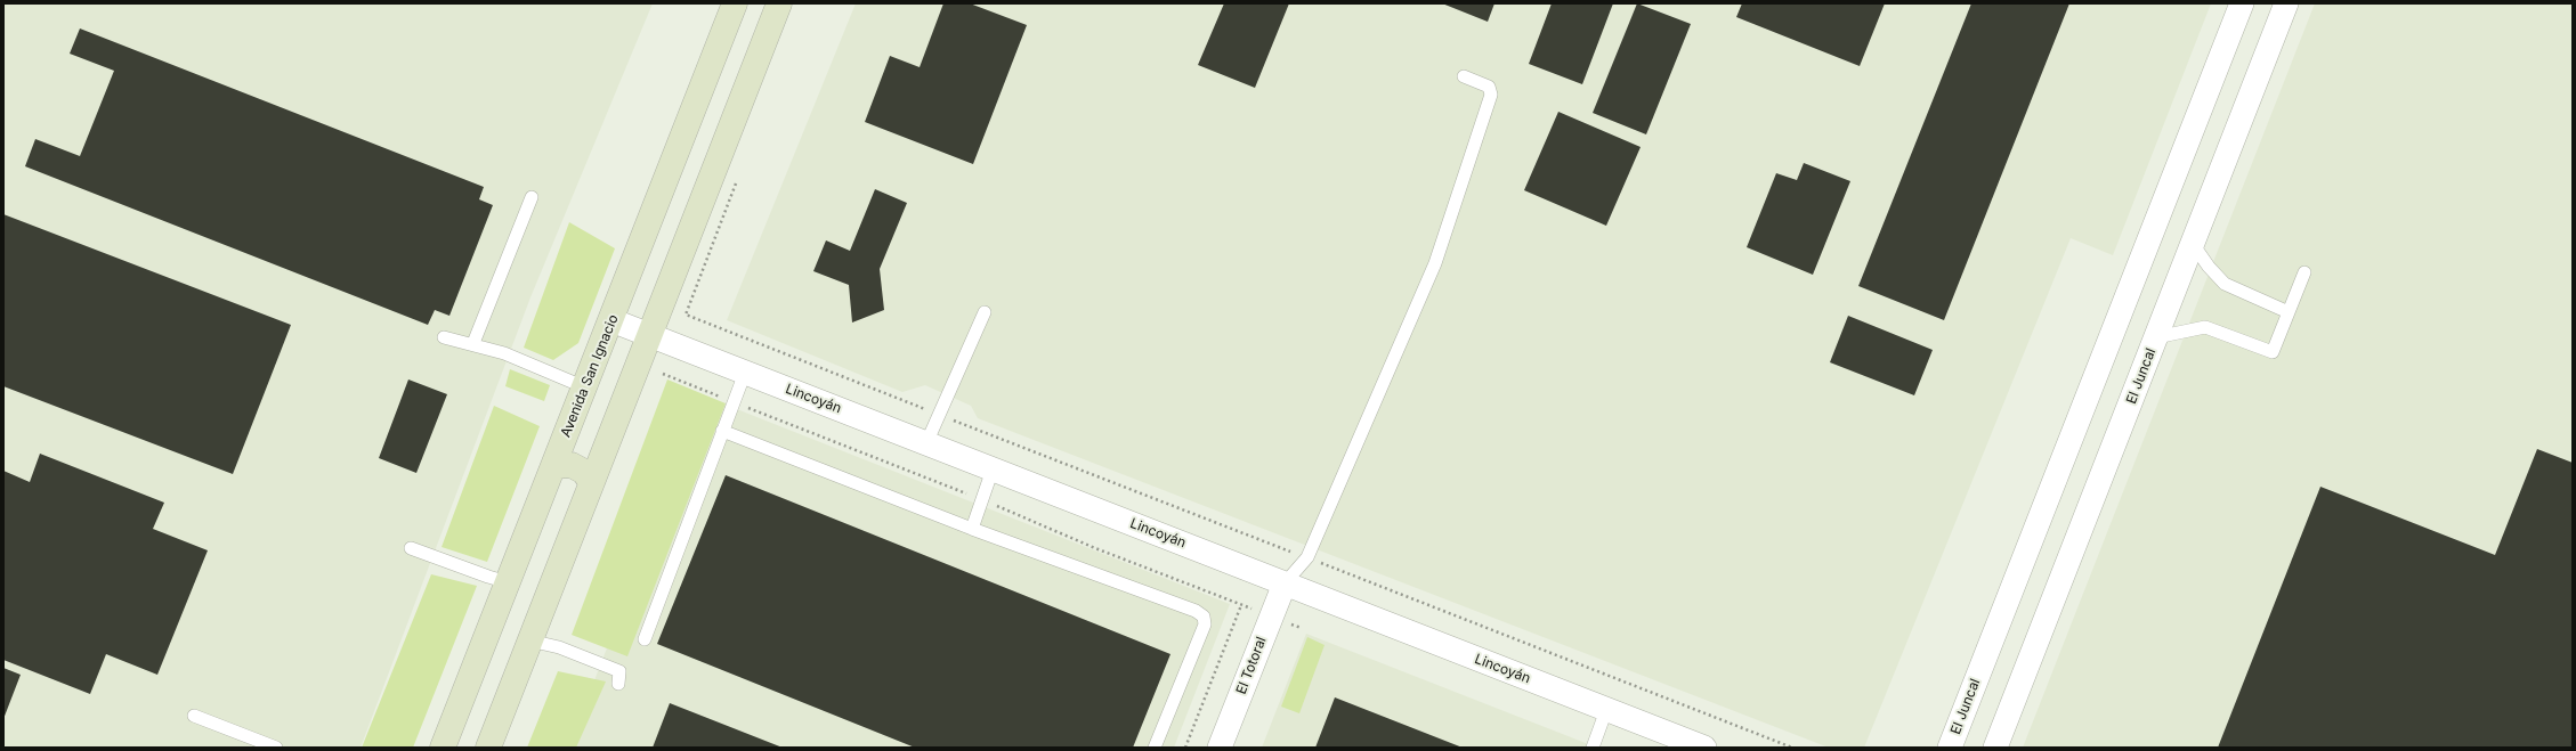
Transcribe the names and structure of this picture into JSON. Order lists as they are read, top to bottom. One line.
{"streets":{"main road":["Avenida San Ignacio"],"street":["El Juncal","Lincoyán","El Totoral"]},"crossings":[["Avenida San Ignacio","Lincoyán"],["Lincoyán","El Totoral"]]}
